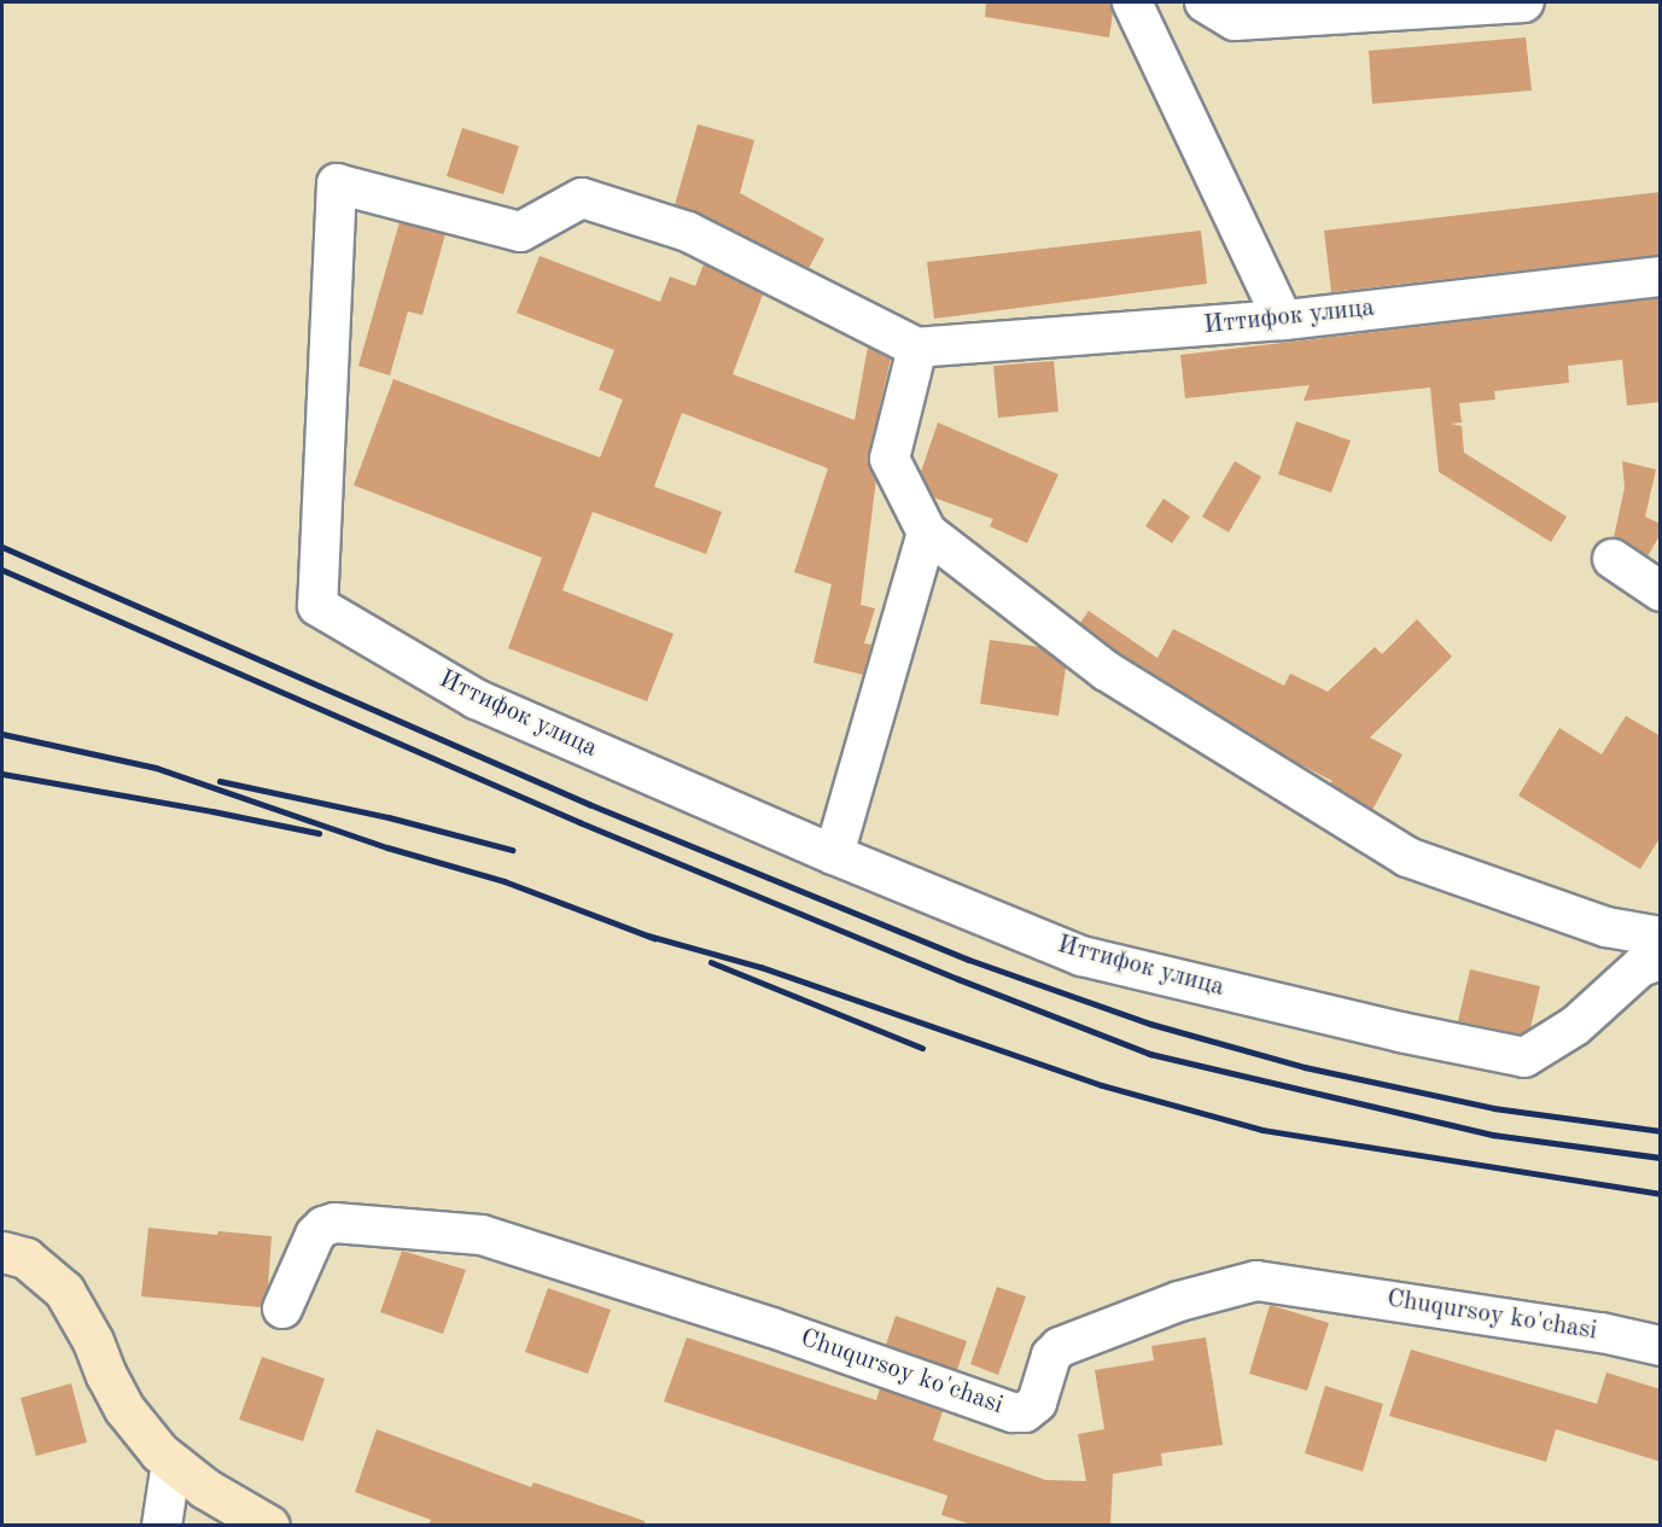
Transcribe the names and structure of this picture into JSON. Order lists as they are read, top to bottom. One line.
{"streets":{"street":["Иттифок улица","Chuqursoy ko'chasi"]}}
